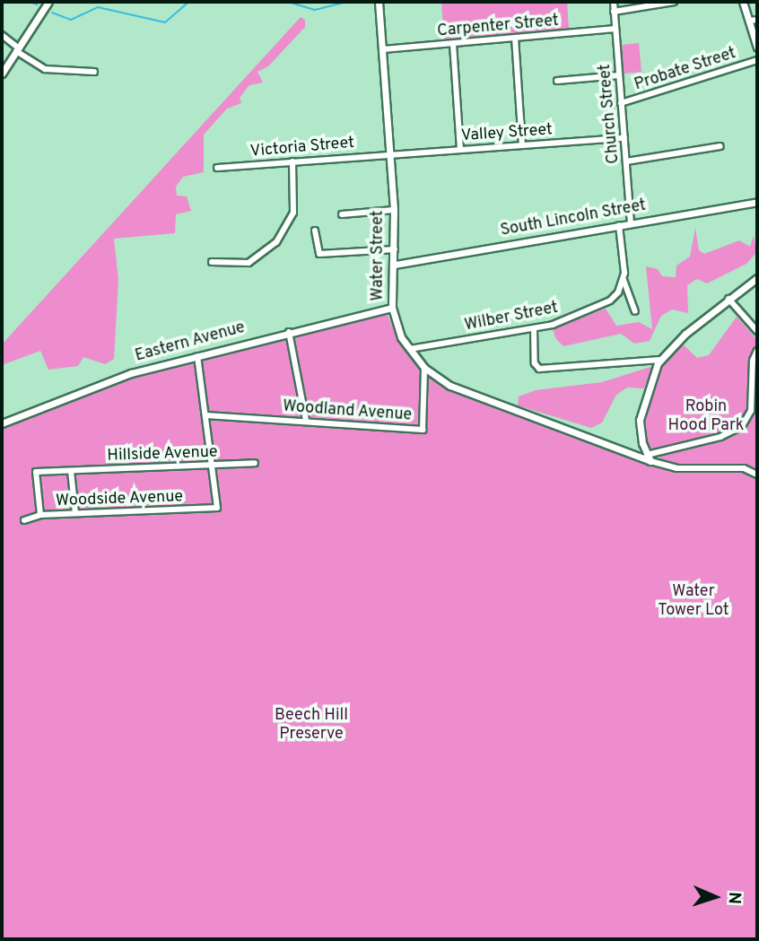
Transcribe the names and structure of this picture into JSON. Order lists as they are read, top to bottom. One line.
{"streets":{"street":["Carpenter Street","Probate Street","Church Street","Valley Street","Victoria Street","South Lincoln Street","Water Street","Wilber Street","Eastern Avenue","Woodland Avenue","Hillside Avenue","Woodside Avenue"]},"crossings":[["Carpenter Street","Church Street"],["Carpenter Street","Water Street"],["Probate Street","Church Street"],["Church Street","Valley Street"],["Church Street","South Lincoln Street"],["Valley Street","Victoria Street"],["Valley Street","Water Street"],["Victoria Street","Water Street"],["South Lincoln Street","Water Street"],["Water Street","Wilber Street"],["Water Street","Eastern Avenue"],["Water Street","Woodland Avenue"],["Hillside Avenue","Woodside Avenue"]],"parks":["Robin Hood Park","Water Tower Lot","Beech Hill Preserve"],"north":"right"}
